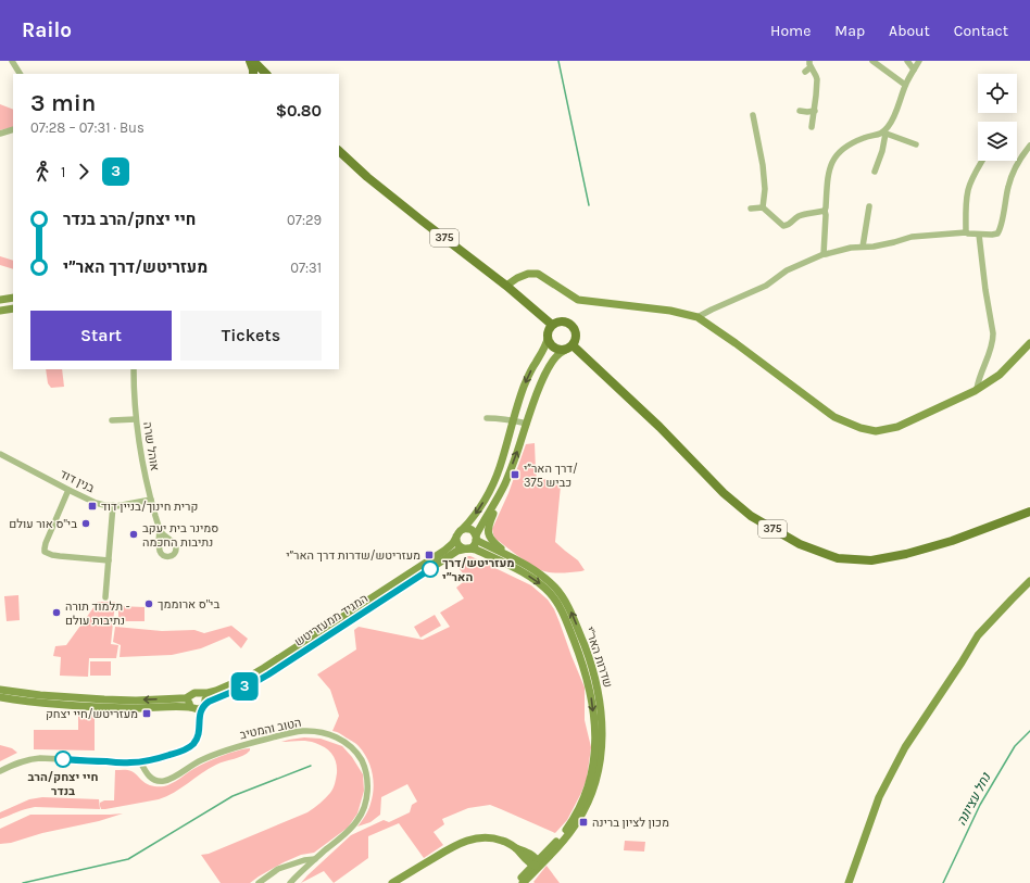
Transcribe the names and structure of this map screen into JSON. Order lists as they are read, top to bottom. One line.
{"streets":{"main road":["375"],"street":["אוהל שרה","בנין דוד","המגיד ממעזריטש","שדרות האר\"י","הטוב והמטיב"]},"crossings":[["אוהל שרה","בנין דוד"],["המגיד ממעזריטש","שדרות האר\"י"]],"water":["נחל עציונה"],"places":{"transit":["דרך האר״י/ כביש 375","קרית חינוך/בניין דוד","מעזריטש/שדרות דרך האר״י","מעזריטש/חיי יצחק","מכון לציון ברינה"],"other":["בי\"ס אור עולם","סמינר בית יעקב נתיבות החכמה","מעזריטש/דרך האר״י","בי\"ס ארוממך","תלמוד תורה - נתיבות עולם","חיי יצחק/הרב בנדר"]},"lines":["bus line 3"],"page":{"header":"Railo","nav":["Home","Map","About","Contact"],"on_map":"3","heading":["3 min","07:28 – 07:31 · Bus","$0.80"],"legs":["1","3"],"list":[{"name":"חיי יצחק/הרב בנדר","value":"07:29"},{"name":"מעזריטש/דרך האר״י","value":"07:31"}],"buttons":["Start","Tickets"]}}
